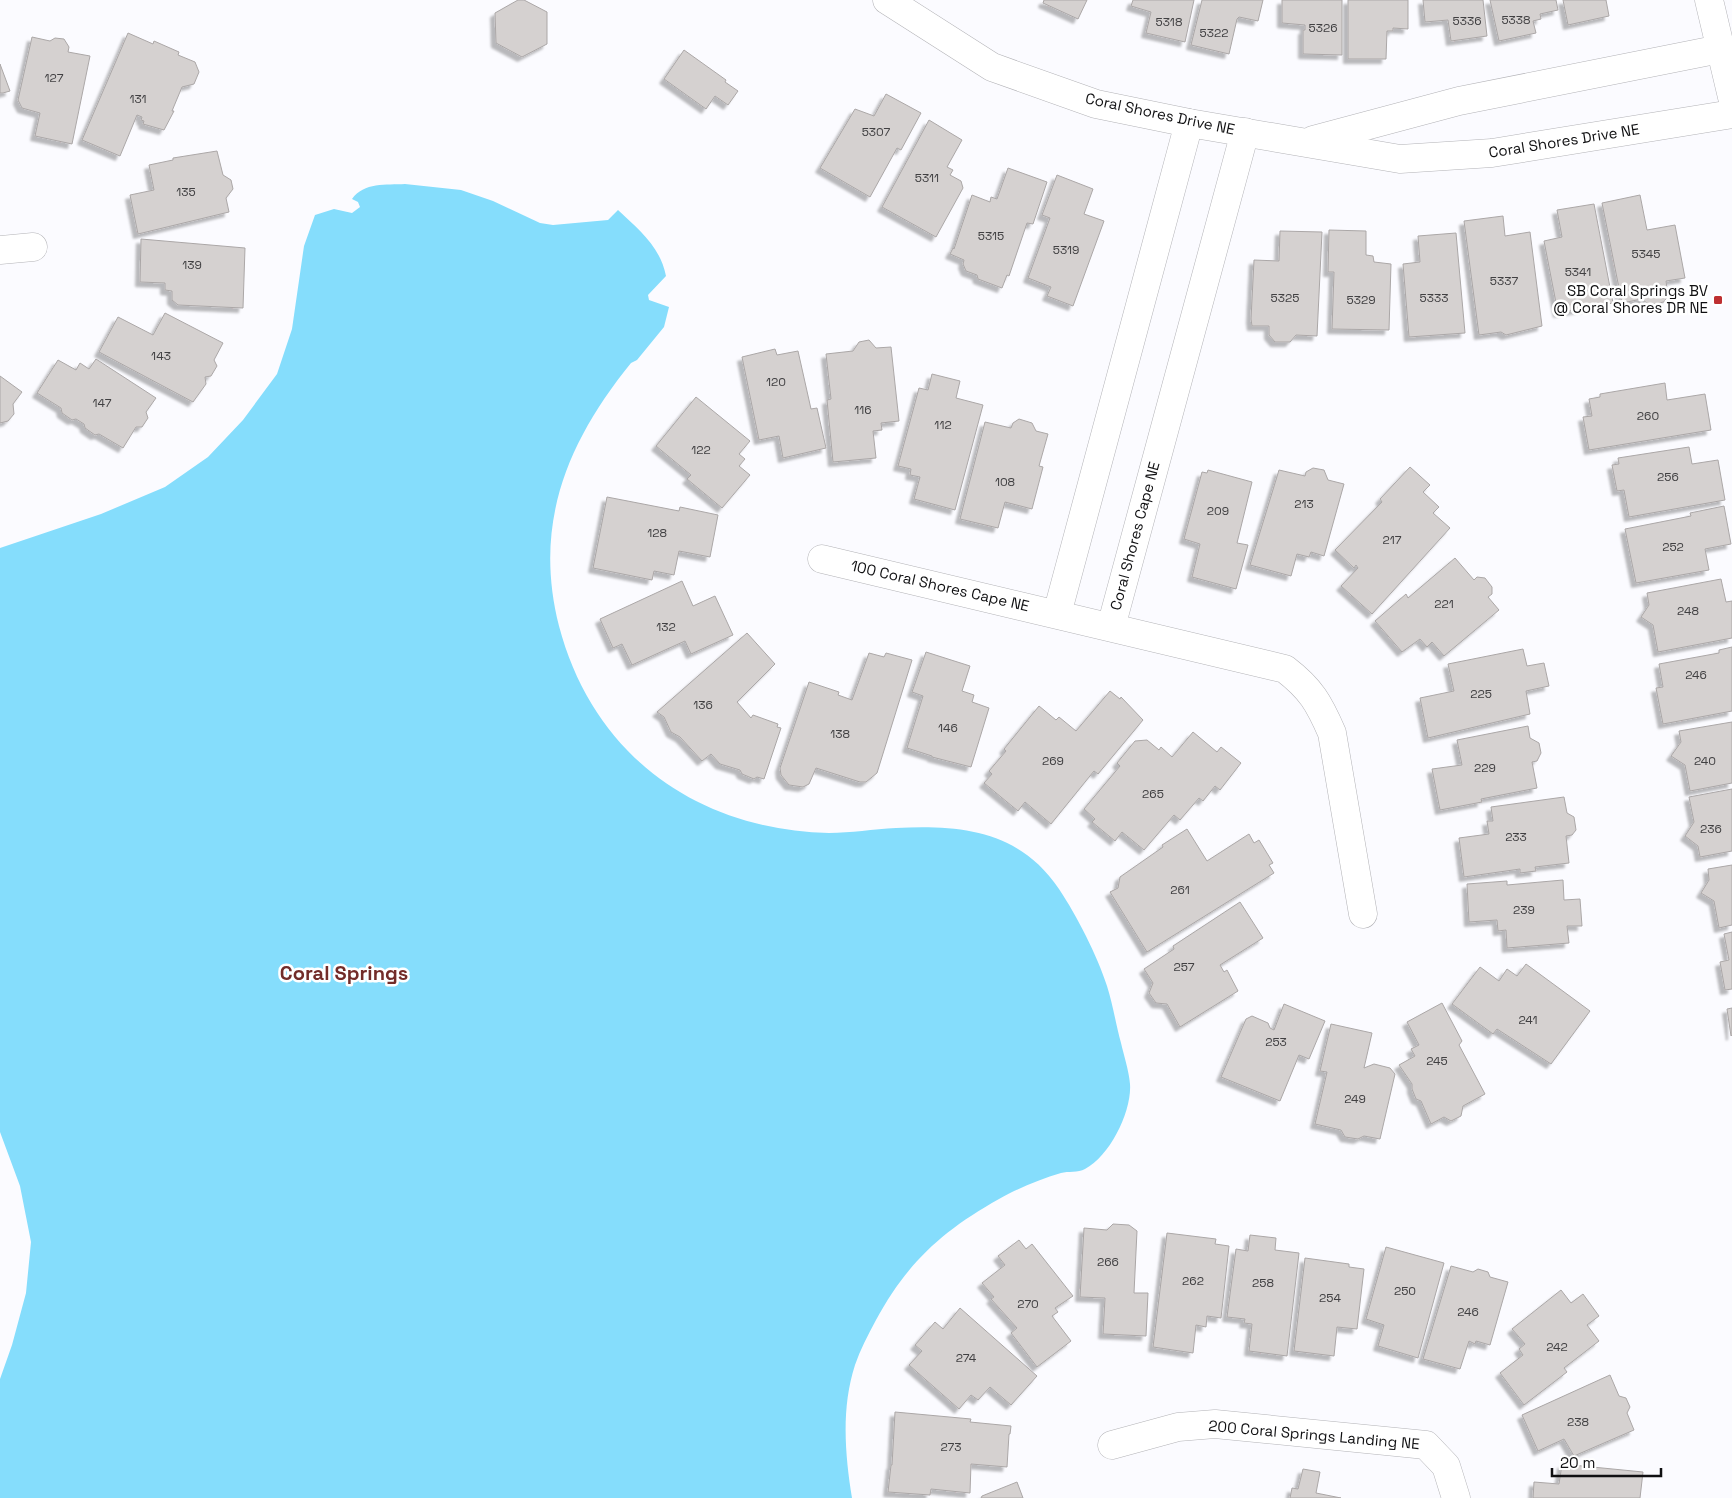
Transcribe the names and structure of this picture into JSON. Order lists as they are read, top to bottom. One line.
{"streets":{"street":["Coral Shores Drive NE","Coral Shores Cape NE","100 Coral Shores Cape NE","200 Coral Springs Landing NE"]},"crossings":[["Coral Shores Drive NE","Coral Shores Cape NE"],["Coral Shores Cape NE","100 Coral Shores Cape NE"]],"districts":["Coral Springs"],"places":{"transit":["SB Coral Springs BV @ Coral Shores DR NE"]},"house_numbers":["5338","5336","5318","5326","5322","127","131","5307","5311","135","5315","5319","5345","139","5341","5337","5325","5333","5329","143","120","147","116","260","112","122","256","108","213","209","128","217","252","221","248","132","246","225","136","146","138","269","240","229","265","236","233","261","239","257","241","253","245","249","266","262","258","250","254","270","246","242","274","238","273"],"scale_bar":"20 m"}
